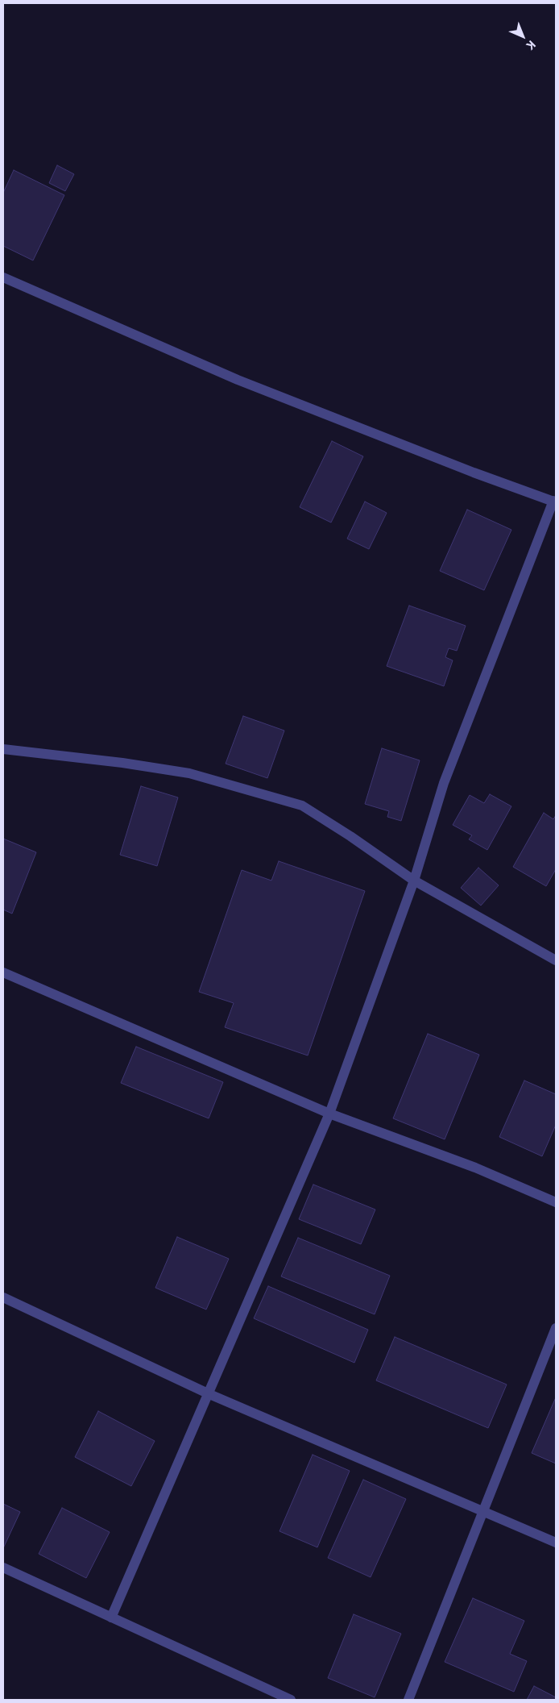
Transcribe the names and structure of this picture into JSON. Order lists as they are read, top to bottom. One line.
{"north":"bottom right"}
